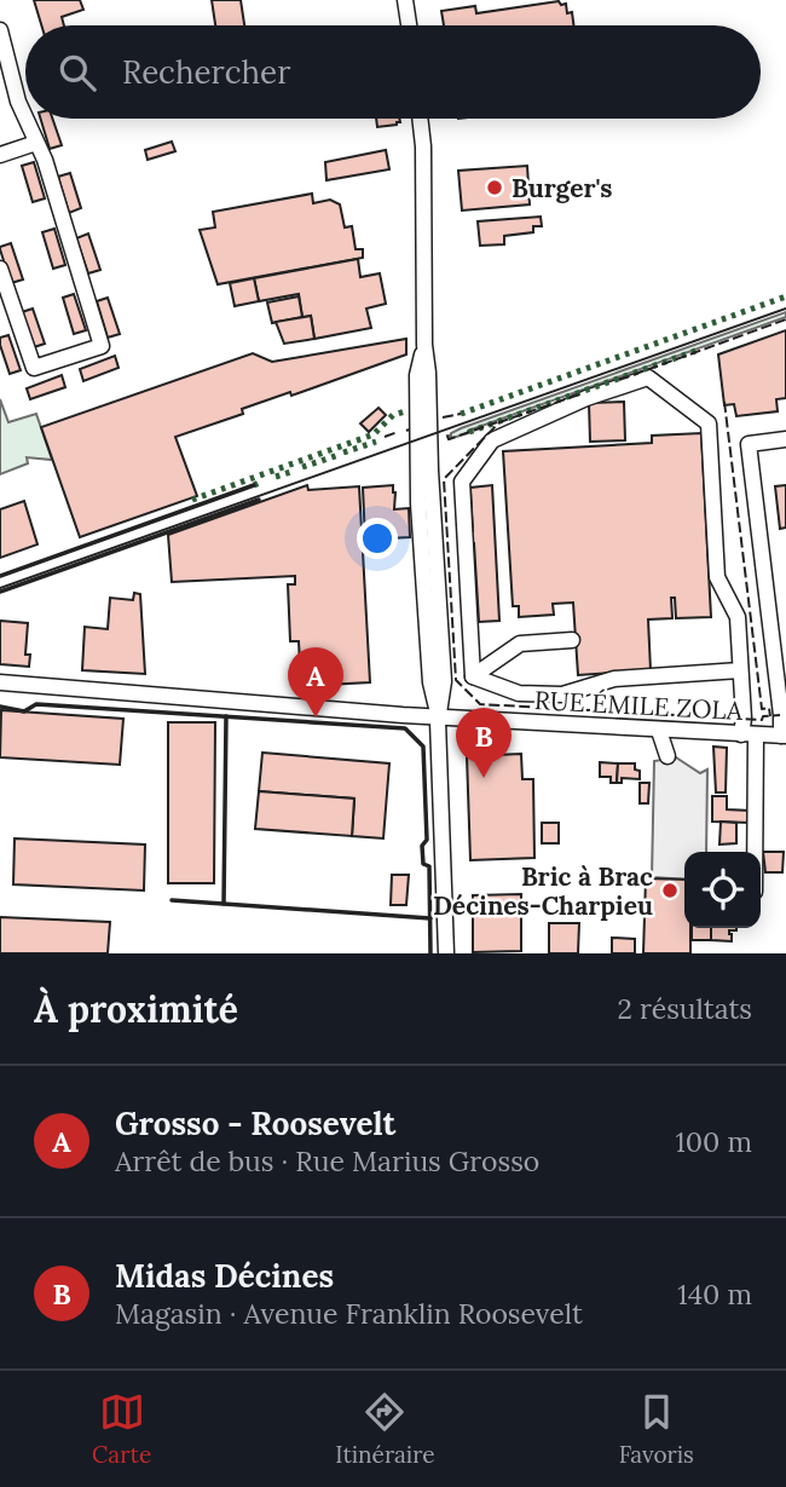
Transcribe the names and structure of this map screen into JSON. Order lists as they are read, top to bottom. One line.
{"streets":{"street":["RUE ÉMILE ZOLA"]},"places":["Burger's","Bric à Brac Décines-Charpieu"],"page":{"search":"Rechercher","pins":["A","B"],"heading":["À proximité","2 résultats"],"list":[{"mark":"A","name":"Grosso - Roosevelt","note":"Arrêt de bus · Rue Marius Grosso","value":"100 m"},{"mark":"B","name":"Midas Décines","note":"Magasin · Avenue Franklin Roosevelt","value":"140 m"}],"nav":["Carte","Itinéraire","Favoris"]}}
